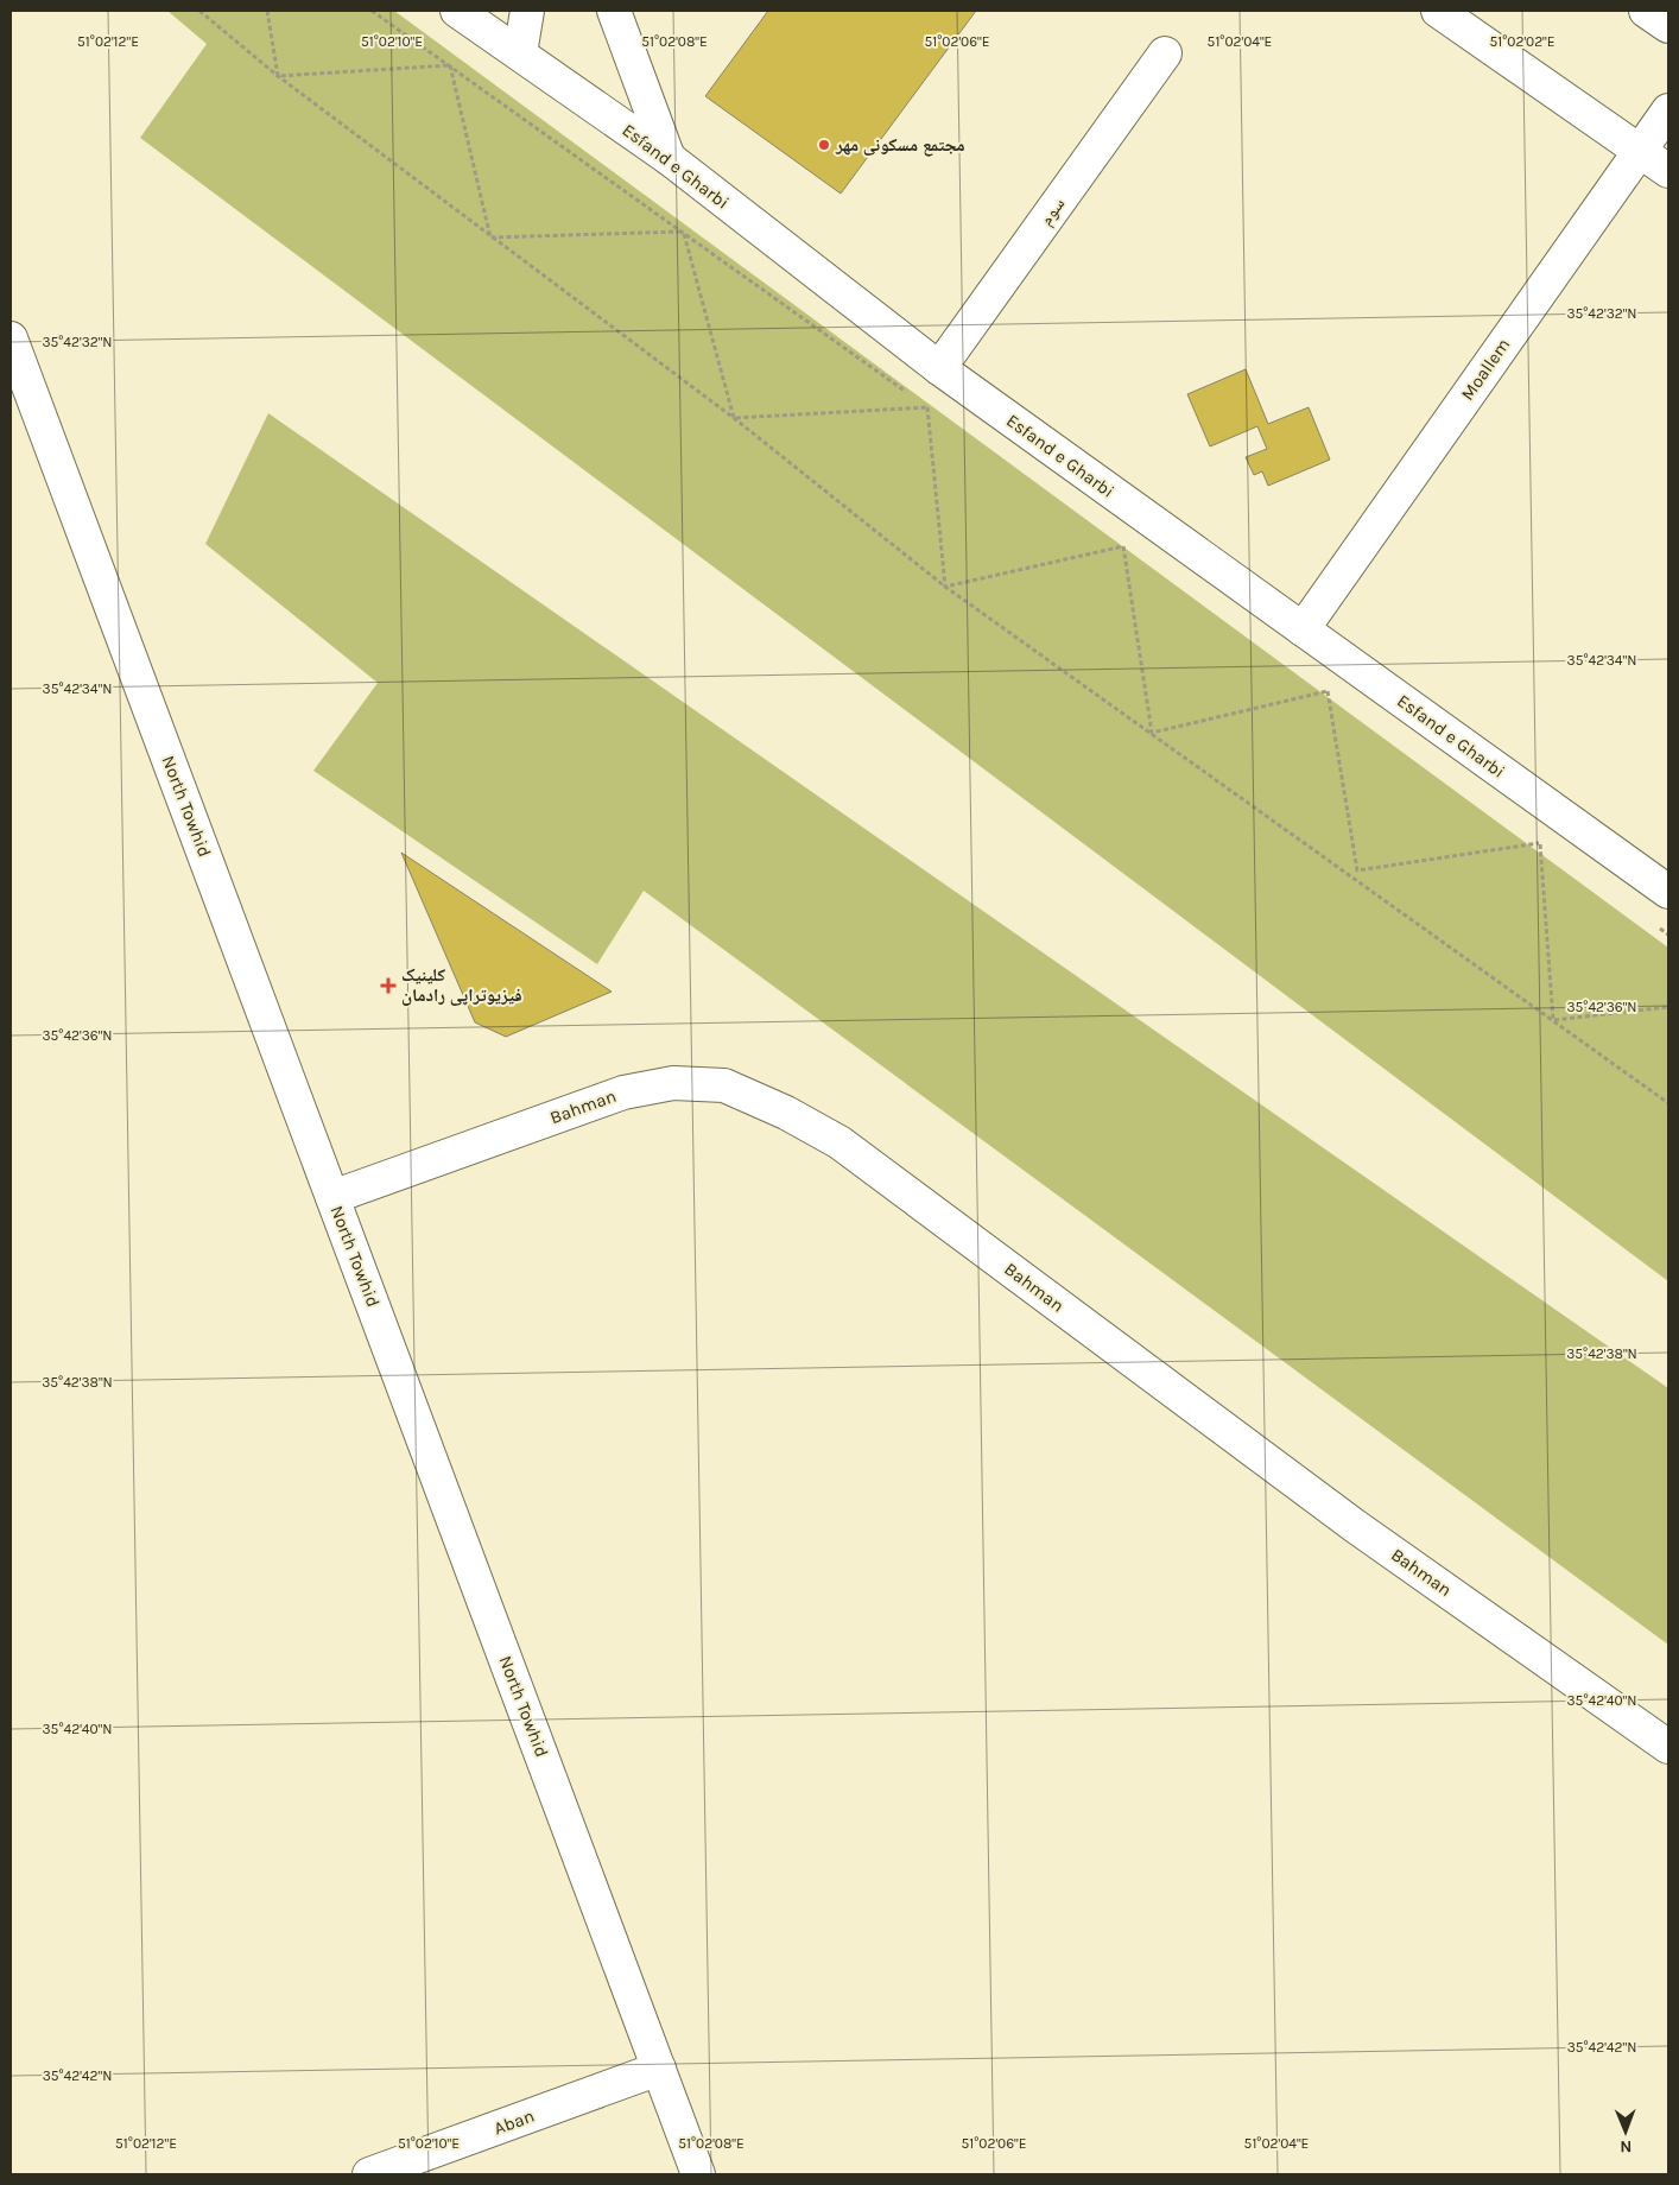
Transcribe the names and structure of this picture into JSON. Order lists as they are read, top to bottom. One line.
{"streets":{"street":["Esfand e Gharbi","سوم","Moallem","North Towhid","Bahman","Aban"]},"crossings":[["Esfand e Gharbi","سوم"],["Esfand e Gharbi","Moallem"],["North Towhid","Bahman"],["North Towhid","Aban"]],"places":{"other":["مجتمع مسکونی مهر"],"health":["کلینیک فیزیوتراپی رادمان"]},"north":"bottom","coordinates":["51°02'12\"E","51°02'10\"E","51°02'08\"E","51°02'06\"E","51°02'04\"E","51°02'02\"E","35°42'32\"N","35°42'34\"N","35°42'36\"N","35°42'38\"N","35°42'40\"N","35°42'42\"N"]}
